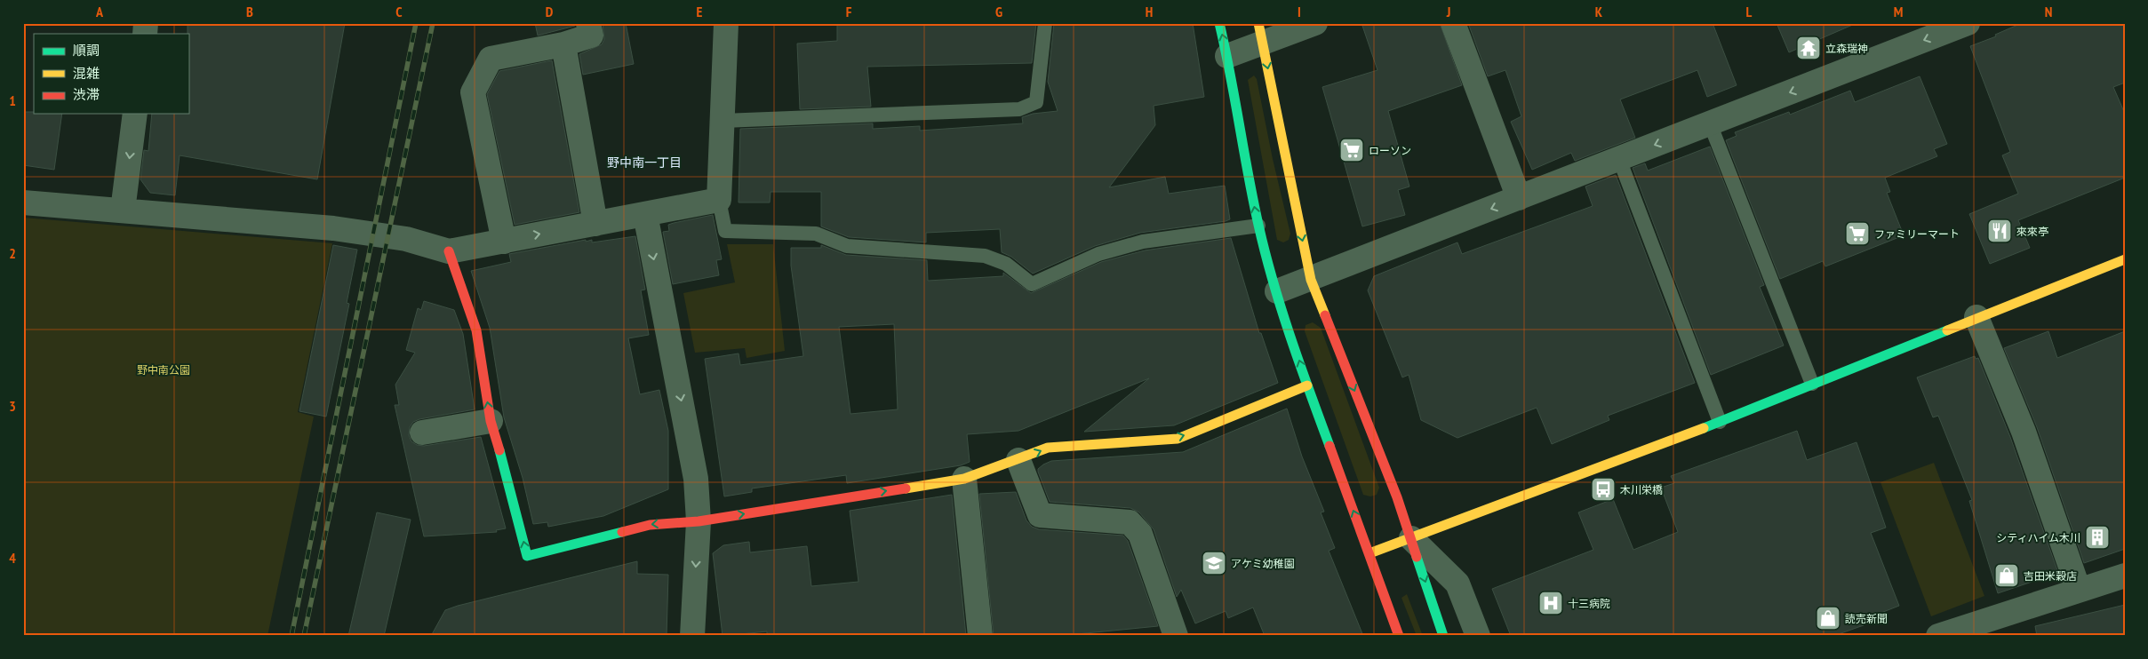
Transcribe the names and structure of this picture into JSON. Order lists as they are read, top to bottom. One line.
{"districts":["野中南一丁目"],"parks":["野中南公園"],"places":{"temple":["立森瑞神"],"supermarket":["ローソン","ファミリーマート"],"restaurant":["來來亭"],"bus stop":["木川栄橋"],"building":["シティハイム木川"],"school or university":["アケミ幼稚園"],"shop":["吉田米穀店","読売新聞"],"hospital":["十三病院"]},"legend":["順調","混雑","渋滞"],"grid":{"columns":["A","B","C","D","E","F","G","H","I","J","K","L","M","N"],"rows":["1","2","3","4"]}}
